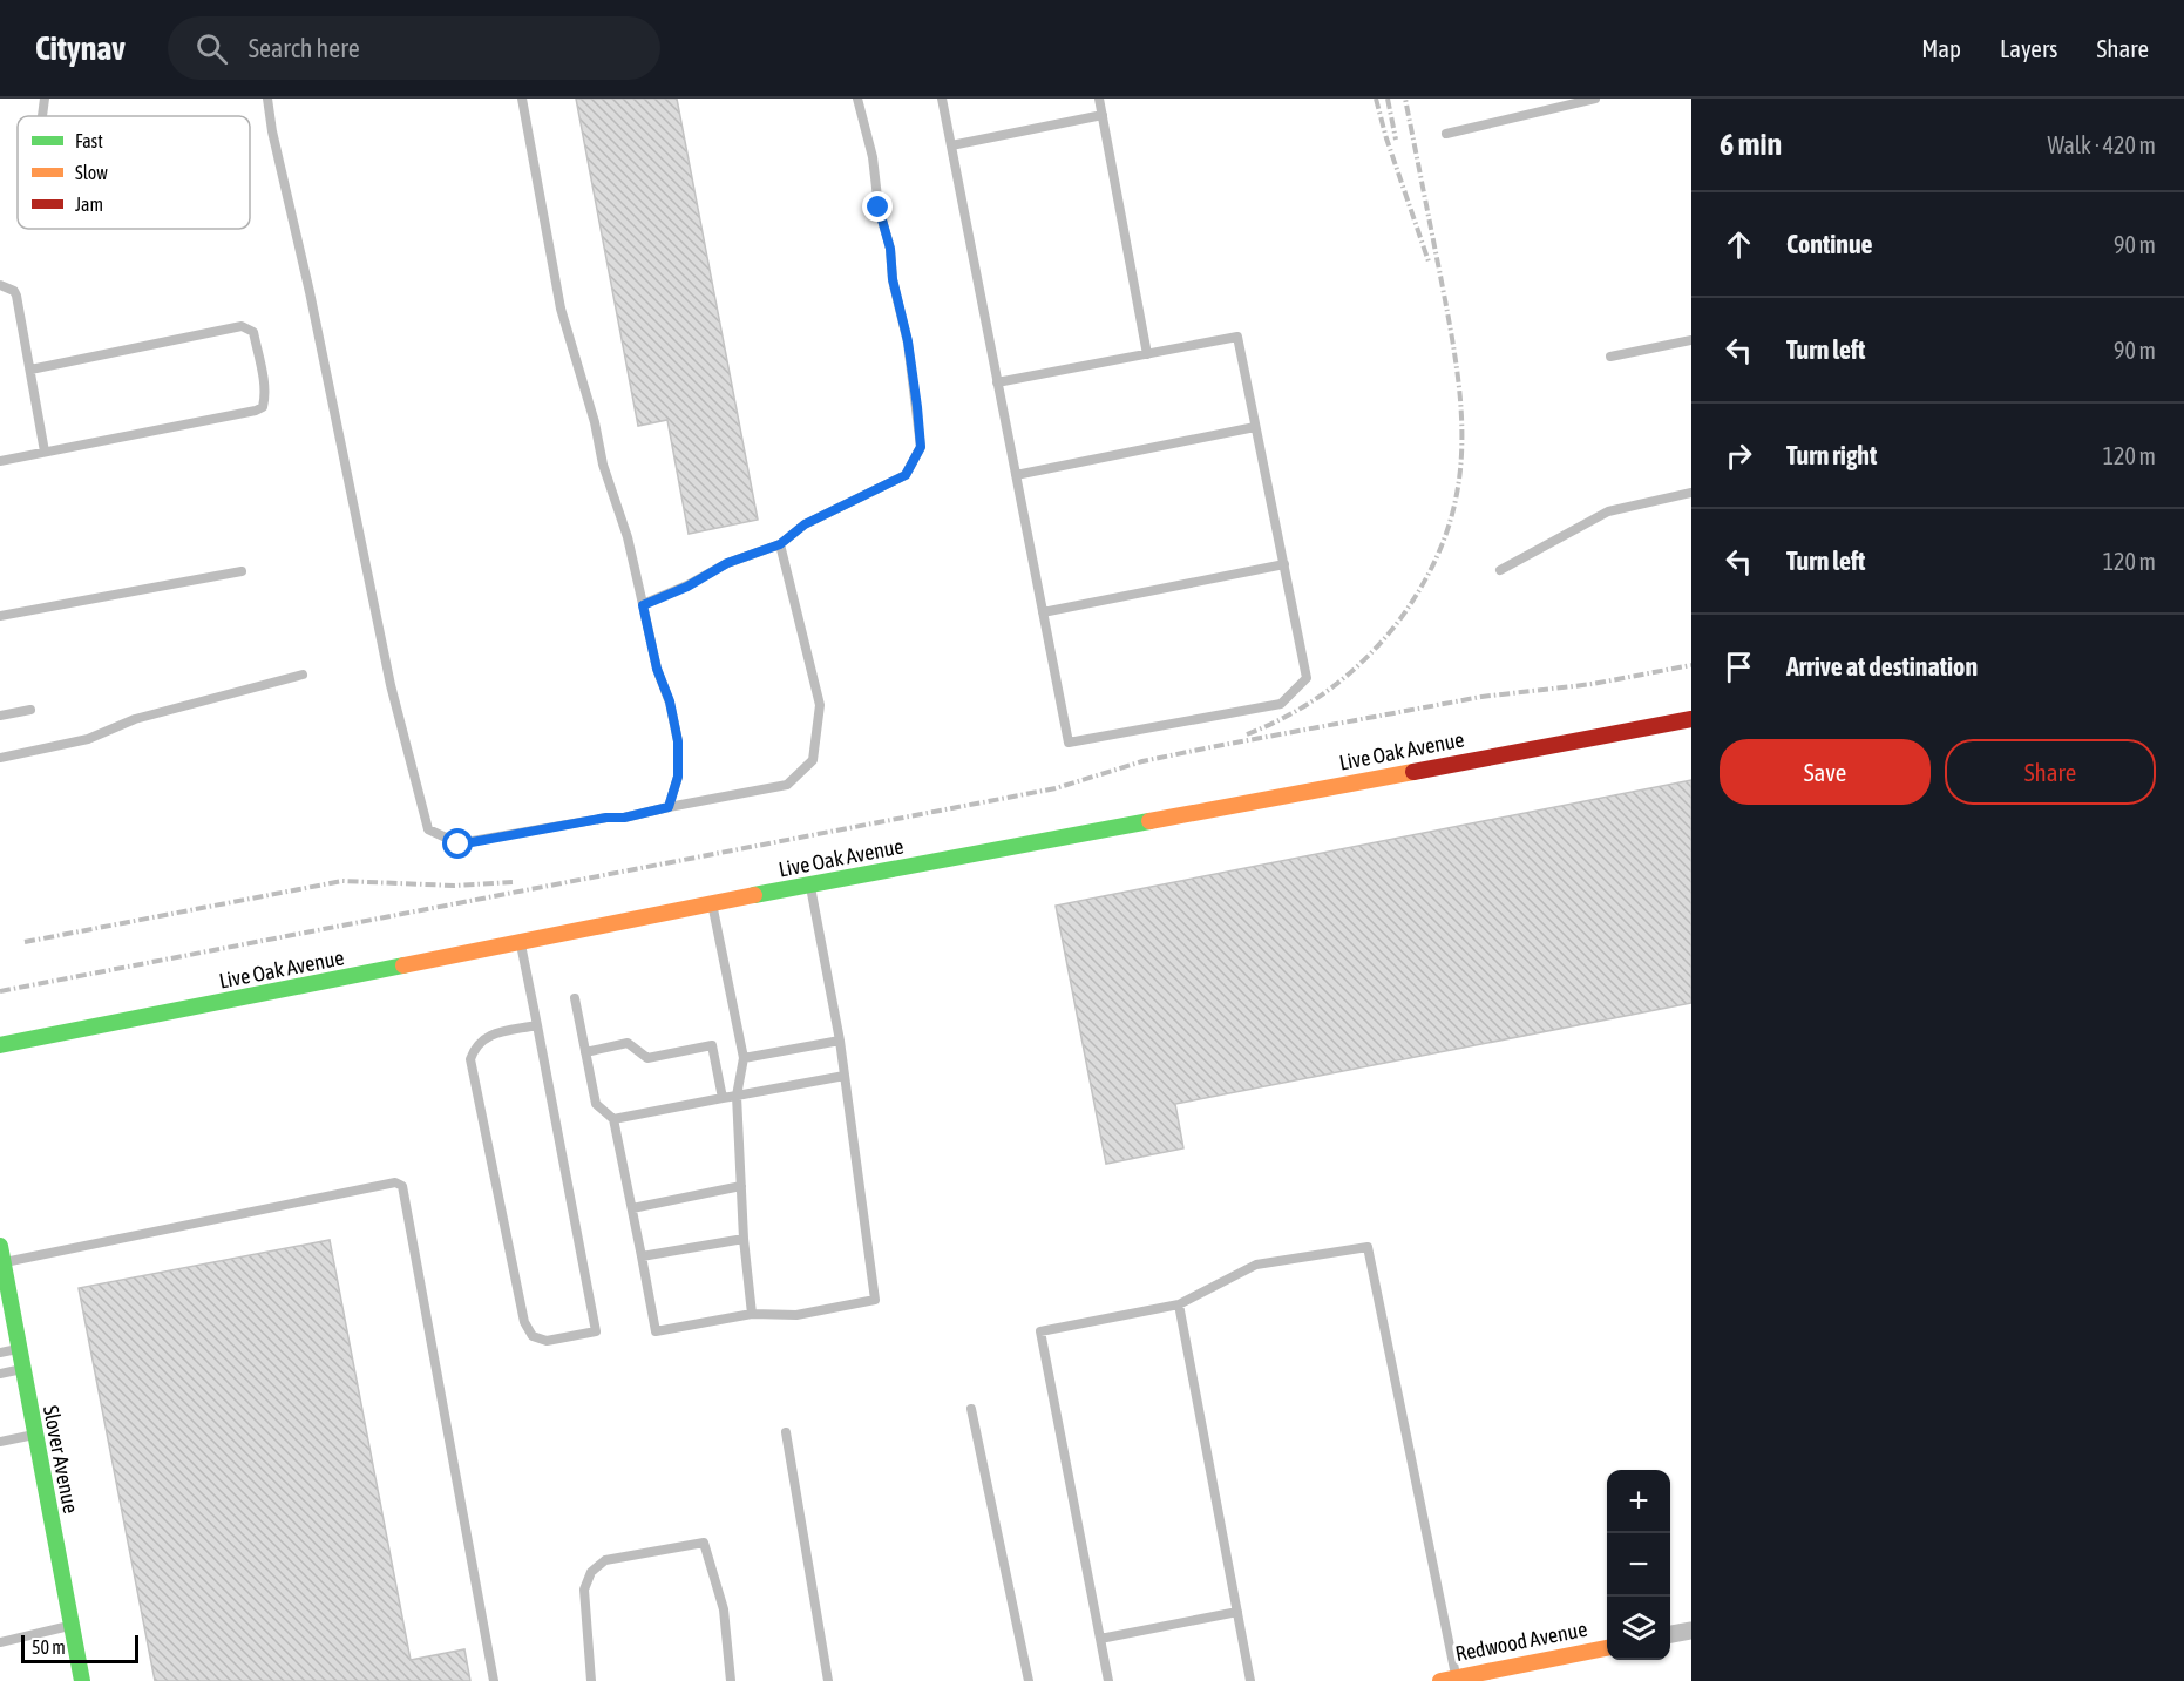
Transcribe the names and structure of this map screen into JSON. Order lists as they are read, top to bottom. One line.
{"streets":{"street":["Live Oak Avenue","Slover Avenue","Redwood Avenue"]},"legend":["Fast","Slow","Jam"],"scale_bar":"50 m","page":{"header":"Citynav","search":"Search here","nav":["Map","Layers","Share"],"heading":["6 min","Walk · 420 m"],"list":[["Continue","90 m"],["Turn left","90 m"],["Turn right","120 m"],["Turn left","120 m"],"Arrive at destination"],"buttons":["Save","Share"],"map_buttons":["+","−"],"scale":"50 m"}}
